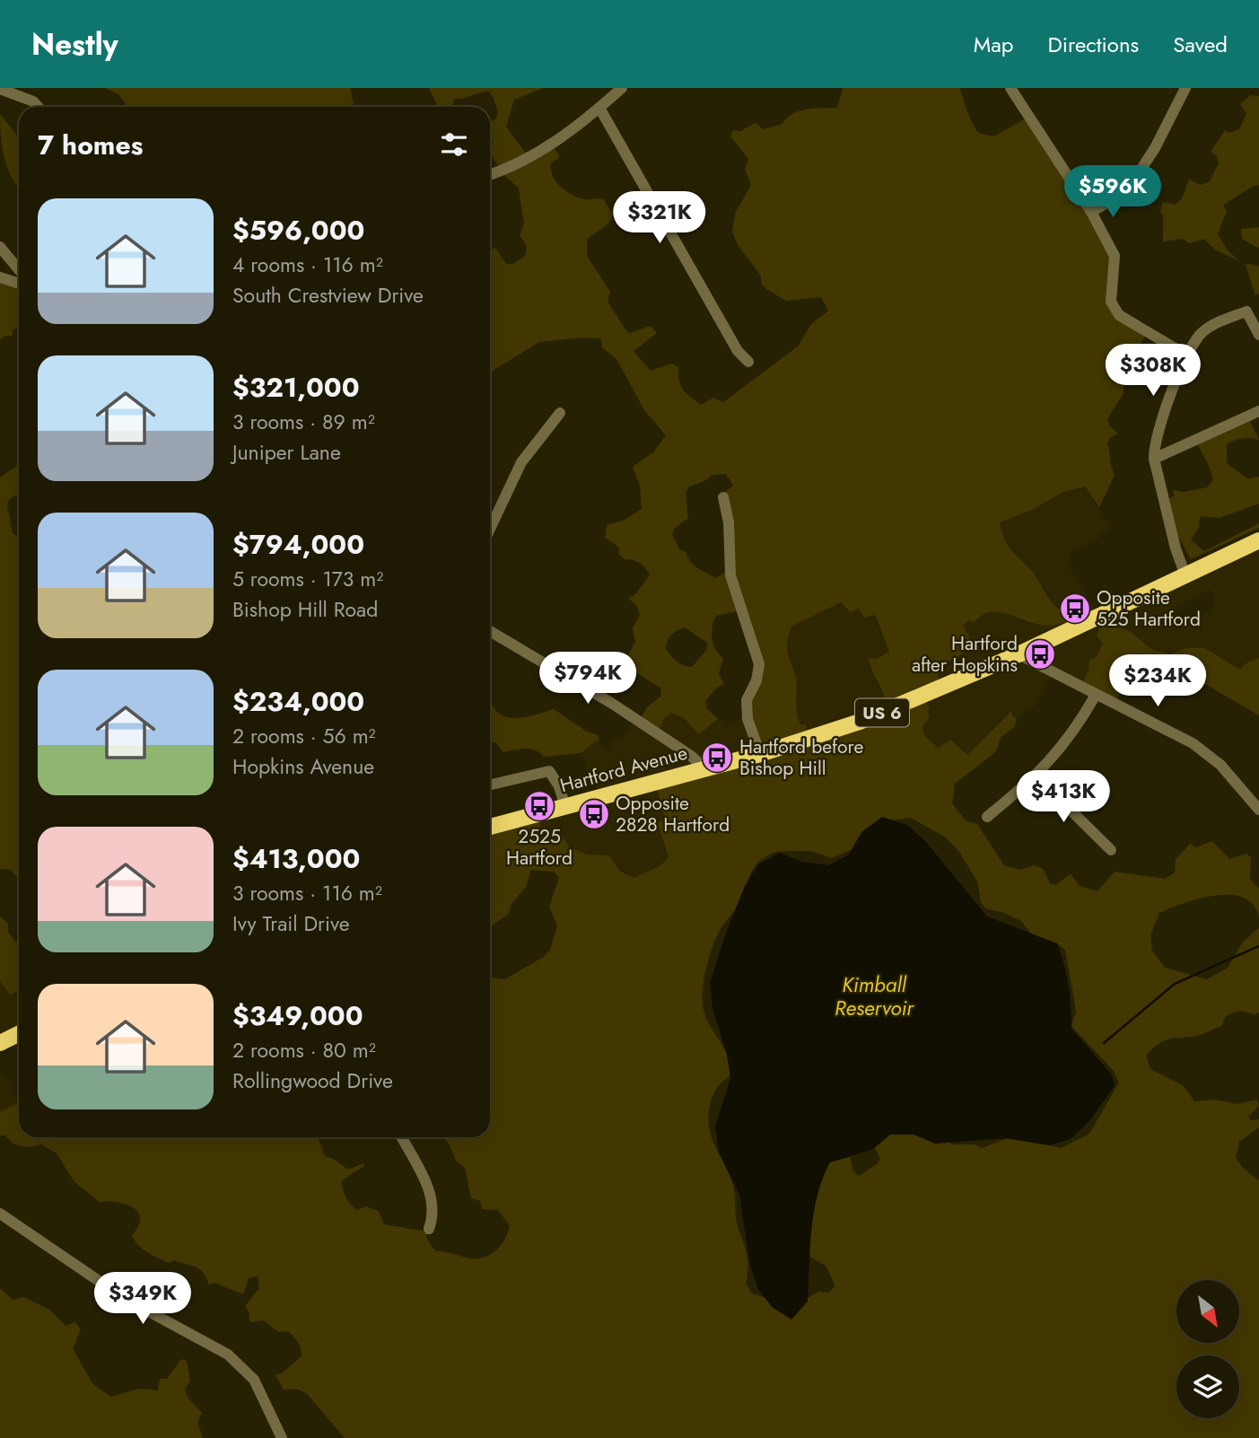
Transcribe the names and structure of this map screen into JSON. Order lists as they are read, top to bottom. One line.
{"streets":{"highway":["US 6","Hartford Avenue"]},"water":["Kimball Reservoir"],"places":{"bus stop":["Opposite 525 Hartford","Hartford after Hopkins","Hartford before Bishop Hill","2525 Hartford","Opposite 2828 Hartford"]},"north":"bottom right","page":{"header":"Nestly","nav":["Map","Directions","Saved"],"heading":"7 homes","price":["$596K","$321K","$308K","$794K","$234K","$413K","$349K"],"list":[{"name":"$596,000","note":"4 rooms · 116 m² · South Crestview Drive"},{"name":"$321,000","note":"3 rooms · 89 m² · Juniper Lane"},{"name":"$794,000","note":"5 rooms · 173 m² · Bishop Hill Road"},{"name":"$234,000","note":"2 rooms · 56 m² · Hopkins Avenue"},{"name":"$413,000","note":"3 rooms · 116 m² · Ivy Trail Drive"},{"name":"$349,000","note":"2 rooms · 80 m² · Rollingwood Drive"}]}}
